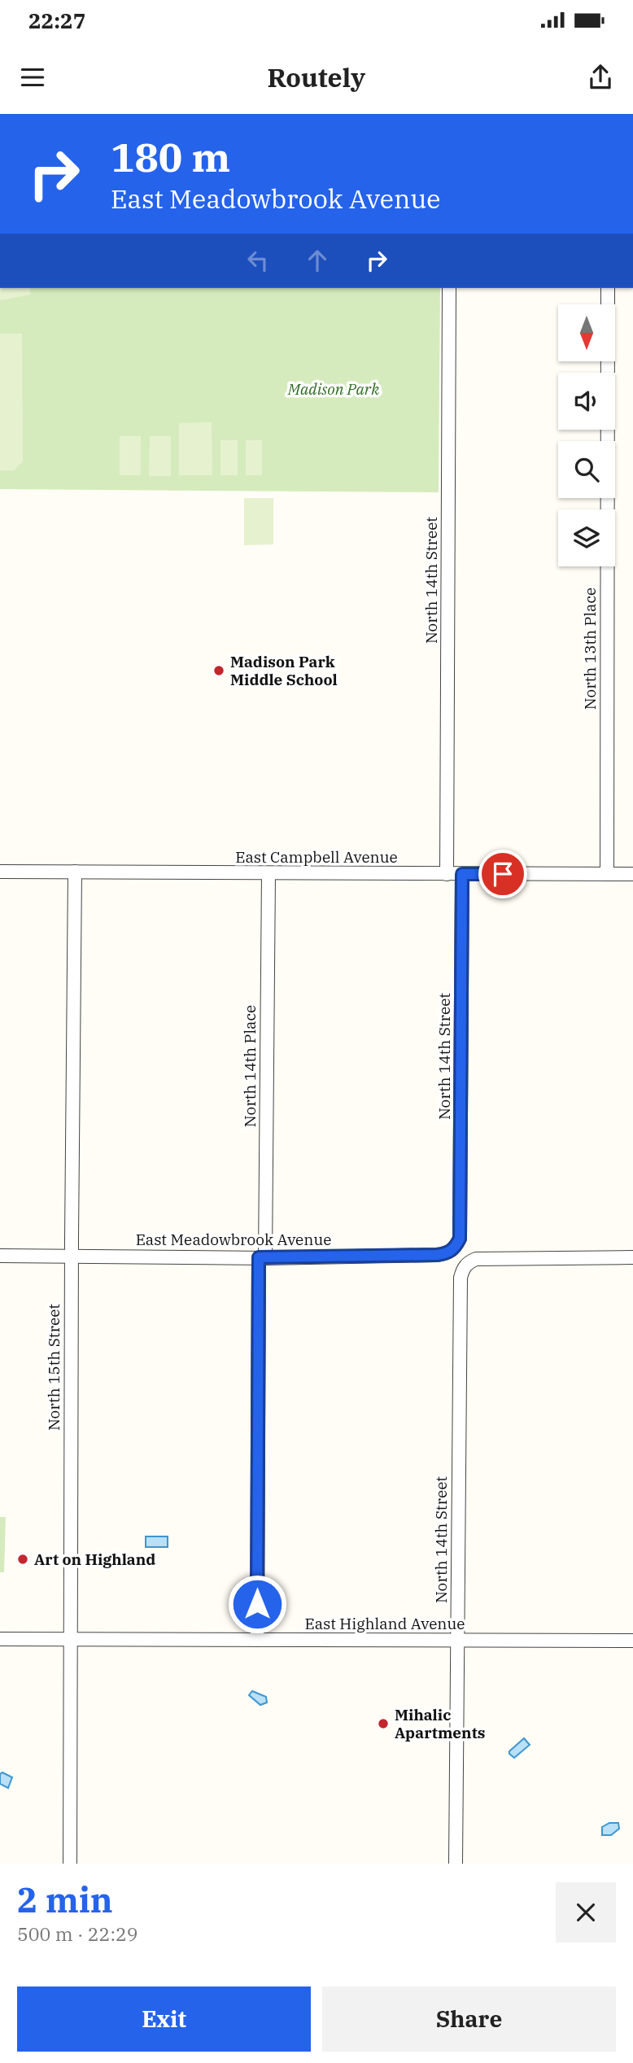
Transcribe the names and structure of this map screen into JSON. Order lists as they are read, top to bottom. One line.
{"streets":{"street":["North 14th Street","North 13th Place","East Campbell Avenue","North 14th Place","East Meadowbrook Avenue","North 15th Street","East Highland Avenue"]},"crossings":[["North 14th Street","East Campbell Avenue"],["North 14th Street","East Meadowbrook Avenue"],["North 14th Street","East Highland Avenue"],["North 13th Place","East Campbell Avenue"],["East Campbell Avenue","North 14th Place"],["East Campbell Avenue","North 15th Street"],["North 14th Place","East Meadowbrook Avenue"],["North 14th Place","East Highland Avenue"],["East Meadowbrook Avenue","North 15th Street"],["North 15th Street","East Highland Avenue"]],"parks":["Madison Park"],"places":["Madison Park Middle School","Art on Highland","Mihalic Apartments"],"north":"bottom","page":{"status":"22:27","header":"Routely","turn":["180 m","East Meadowbrook Avenue"],"heading":["2 min","500 m · 22:29"],"buttons":["Exit","Share"]}}
